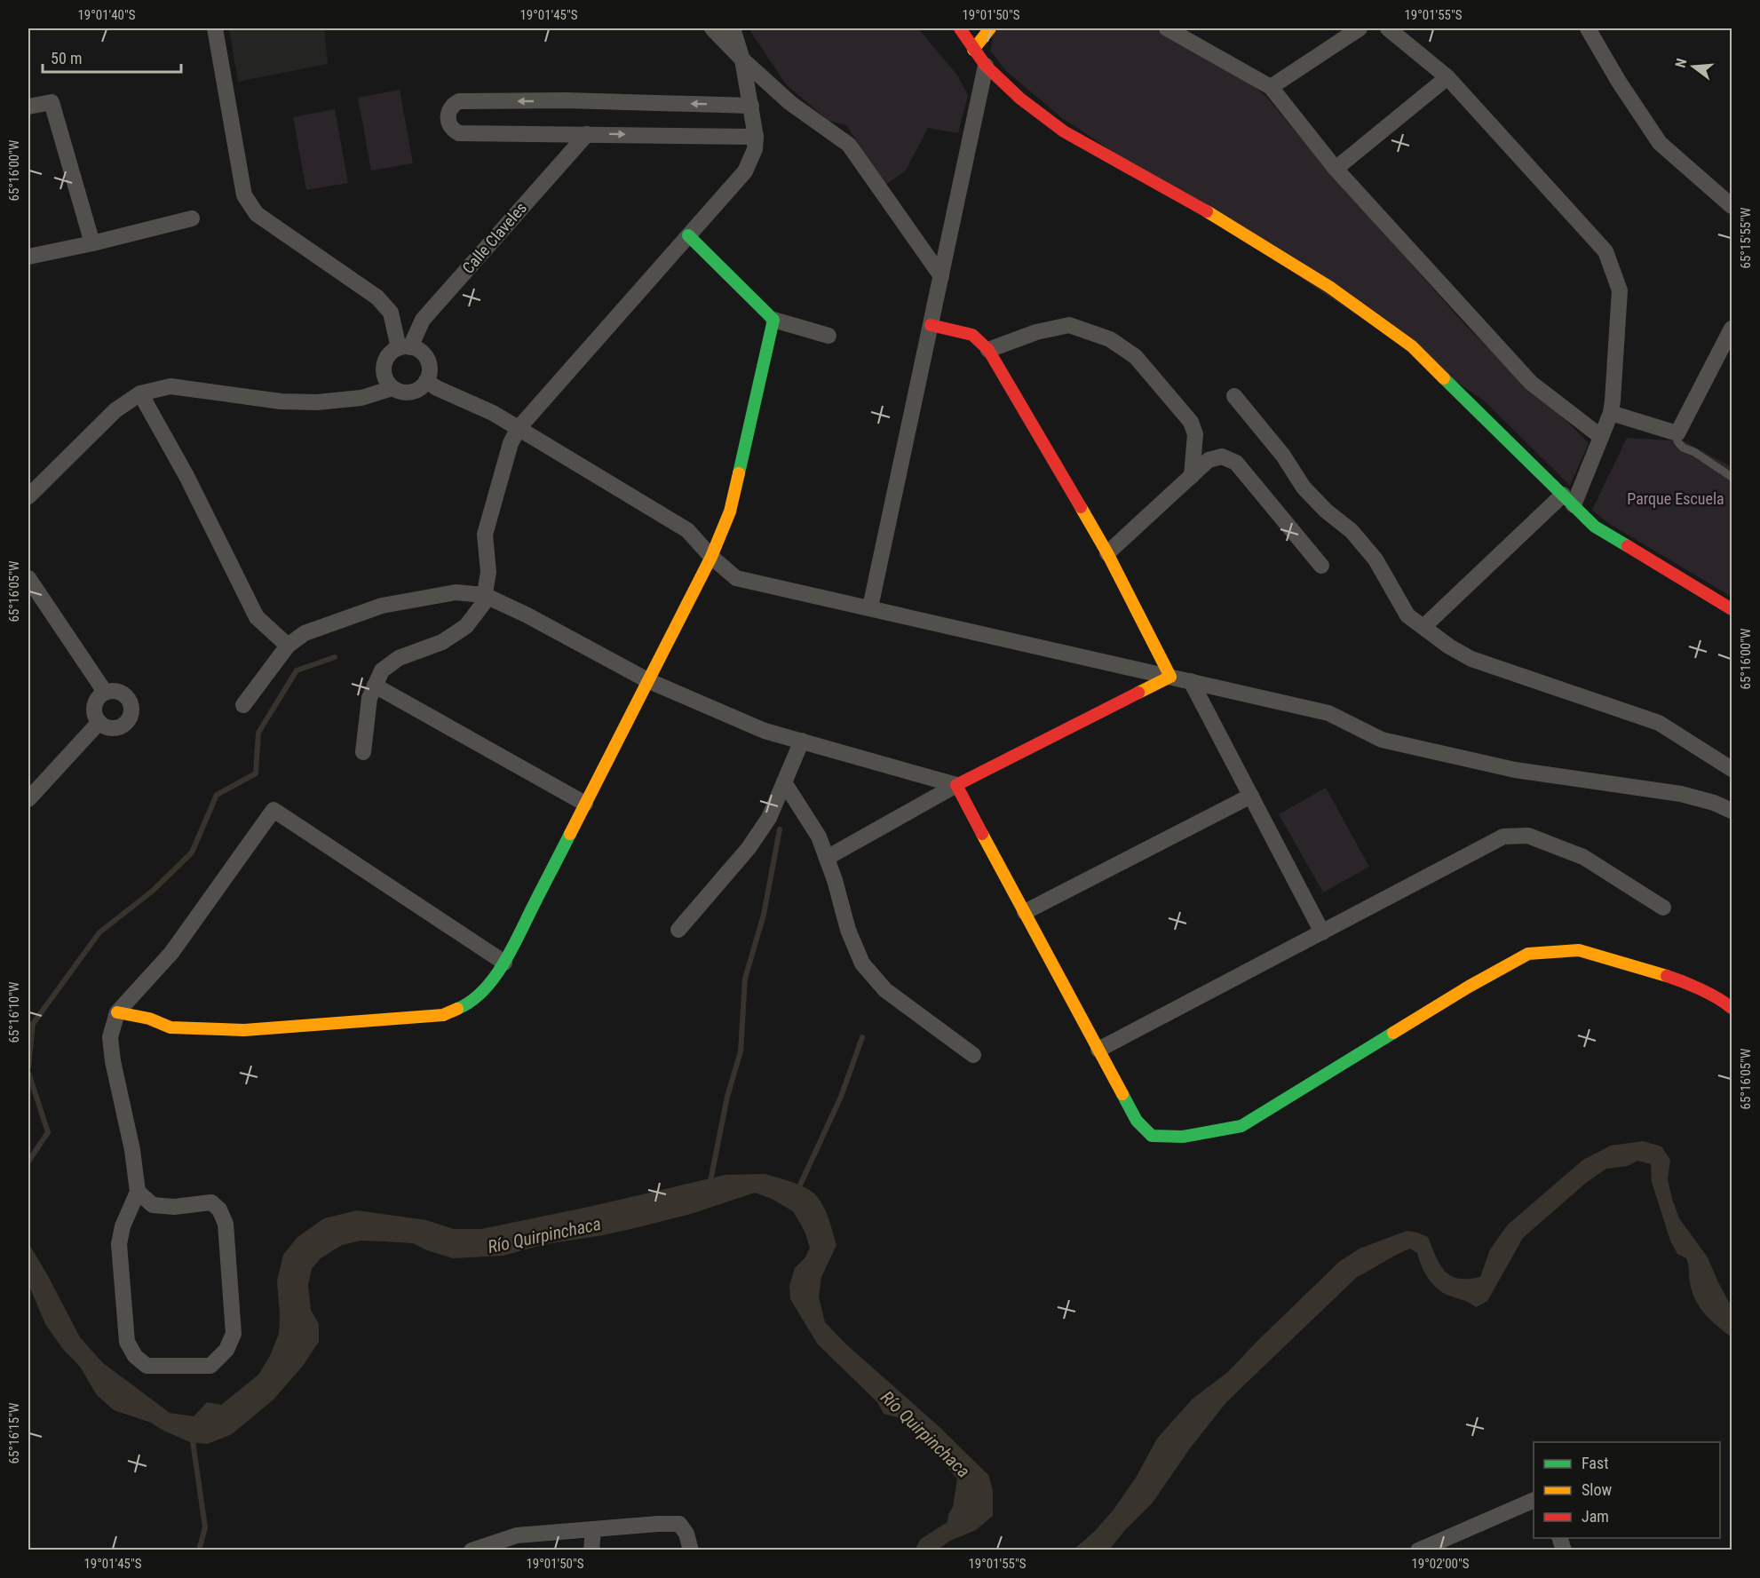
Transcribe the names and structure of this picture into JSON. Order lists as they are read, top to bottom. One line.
{"streets":{"street":["Calle Claveles"]},"water":["Río Quirpinchaca"],"parks":["Parque Escuela"],"legend":["Fast","Slow","Jam"],"scale_bar":"50 m","north":"left","coordinates":["19°01'40\"S","19°01'45\"S","19°01'50\"S","19°01'55\"S","65°16'00\"W","65°15'55\"W","65°16'05\"W","65°16'10\"W","65°16'15\"W","19°02'00\"S"]}
